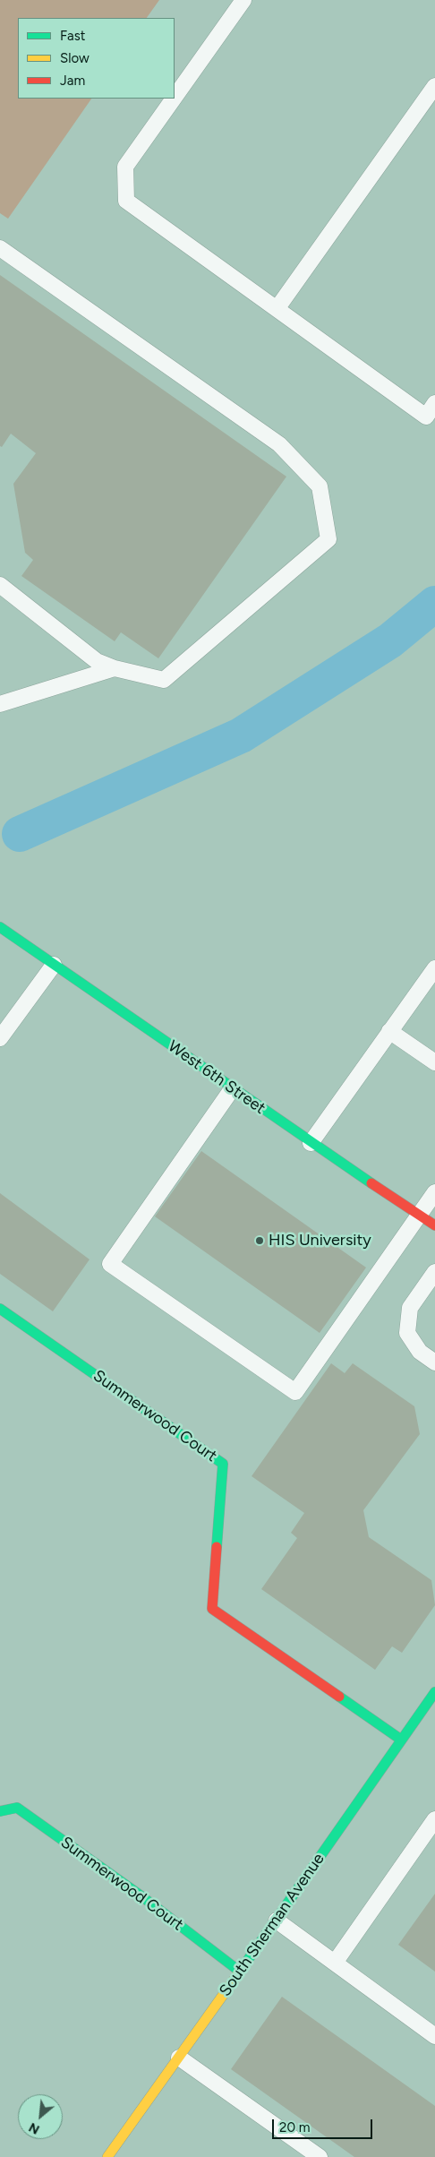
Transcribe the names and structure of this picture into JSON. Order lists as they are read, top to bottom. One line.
{"streets":{"street":["West 6th Street","Summerwood Court","South Sherman Avenue"]},"crossings":[["Summerwood Court","South Sherman Avenue"]],"places":["HIS University"],"legend":["Fast","Slow","Jam"],"scale_bar":"20 m","north":"bottom left"}
